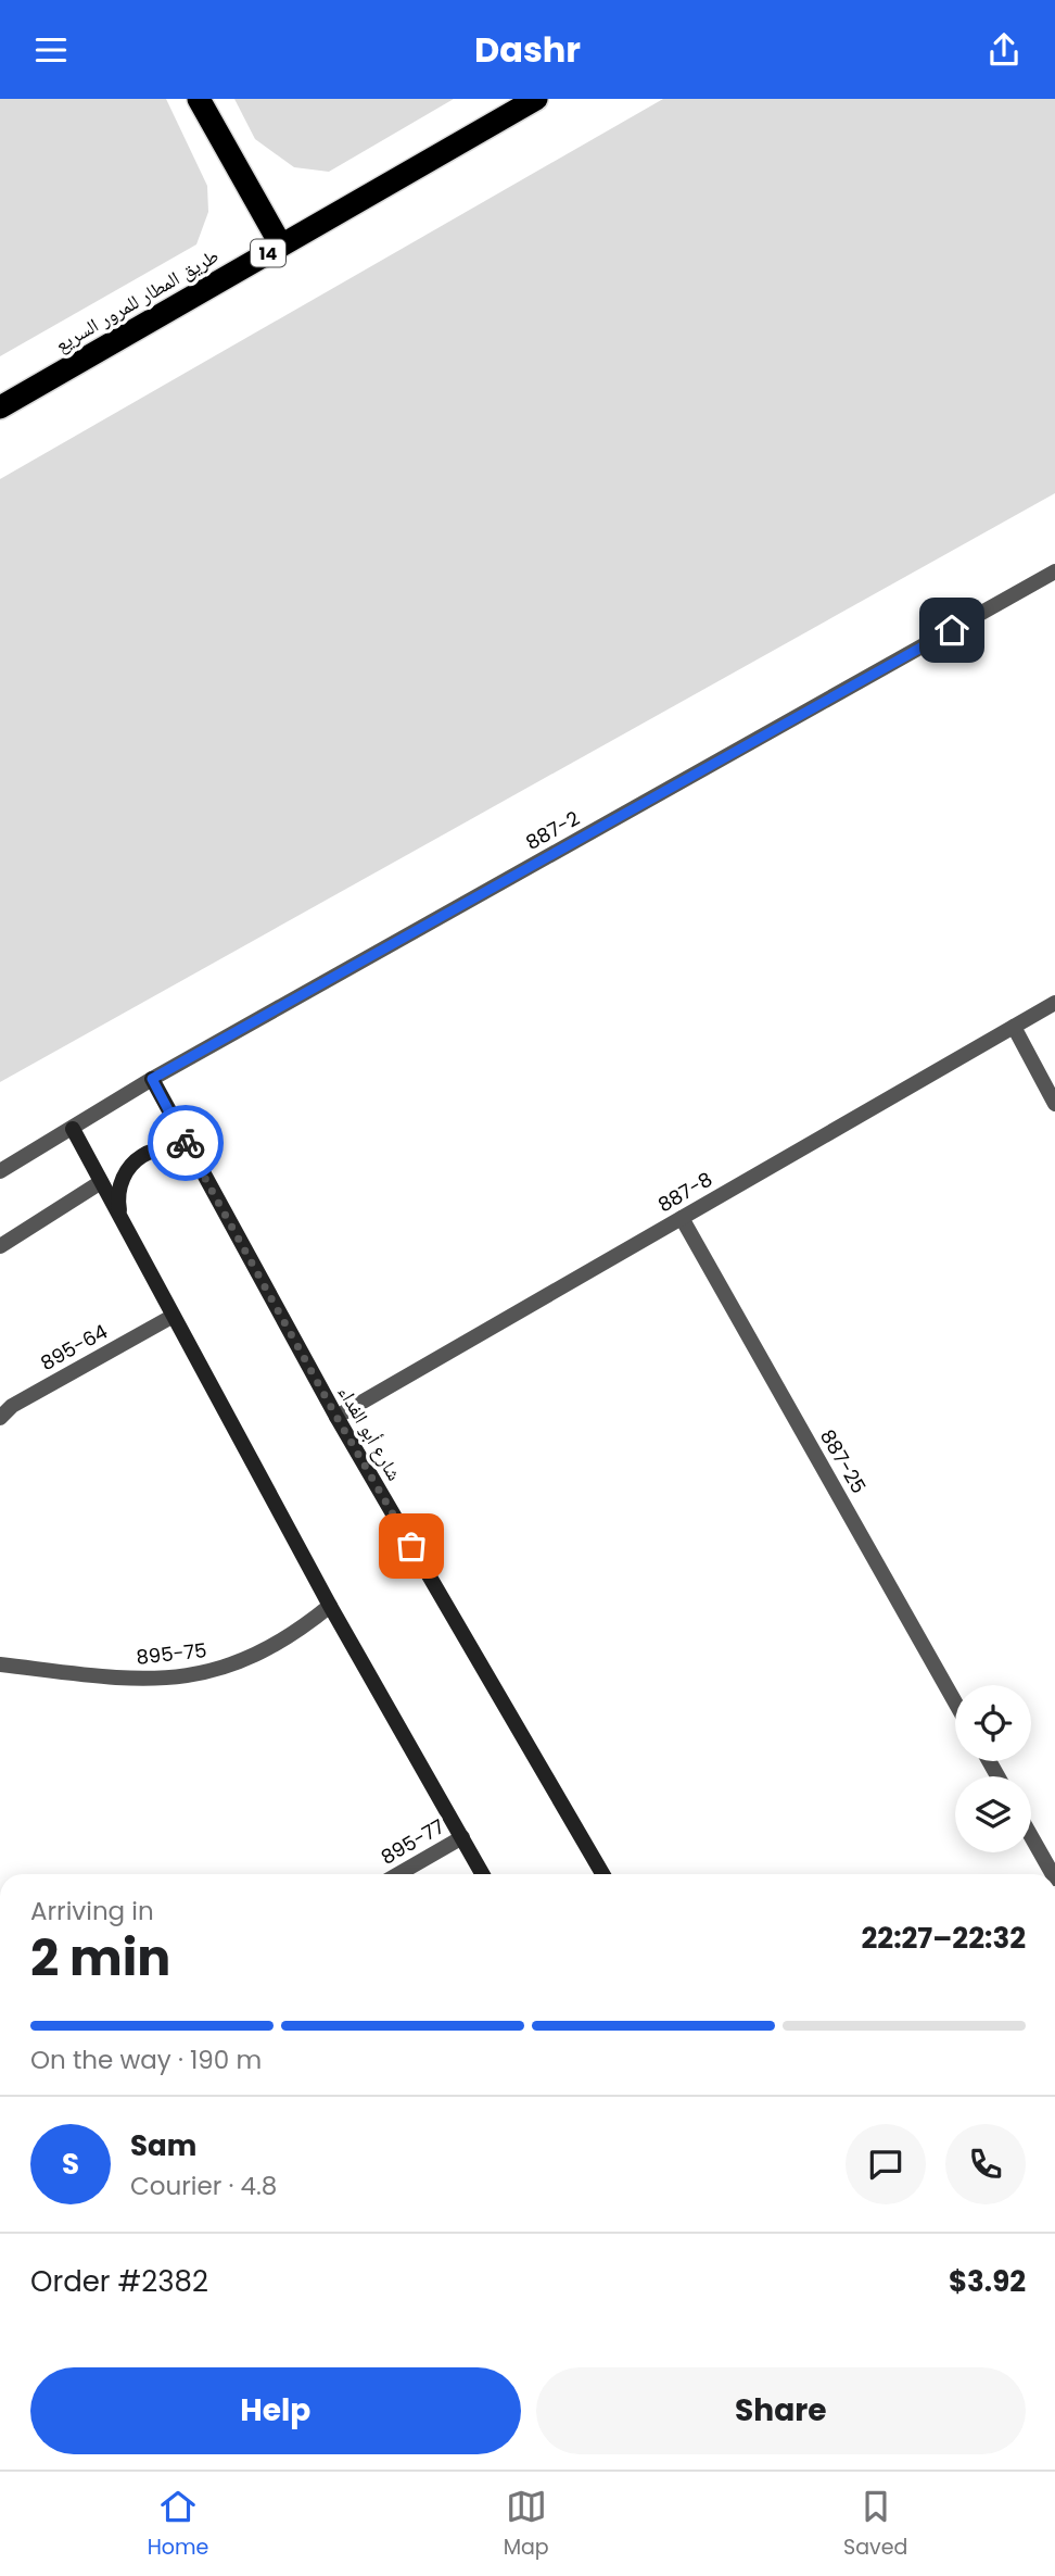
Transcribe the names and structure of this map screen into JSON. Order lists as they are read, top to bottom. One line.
{"streets":{"highway":["14","طريق المطار للمرور السريع"],"main road":["شارع أبو الفداء"],"street":["887-2","887-8","895-64","887-25","895-75","895-77"]},"crossings":[["887-2","شارع أبو الفداء"],["887-8","شارع أبو الفداء"],["887-8","887-25"]],"page":{"header":"Dashr","heading":["2 min","Arriving in","22:27–22:32"],"panel":["Sam","Courier · 4.8","Order #2382","$3.92"],"bar":"On the way · 190 m","round":"S","buttons":["Help","Share"],"tabs":["Home","Map","Saved"]}}
